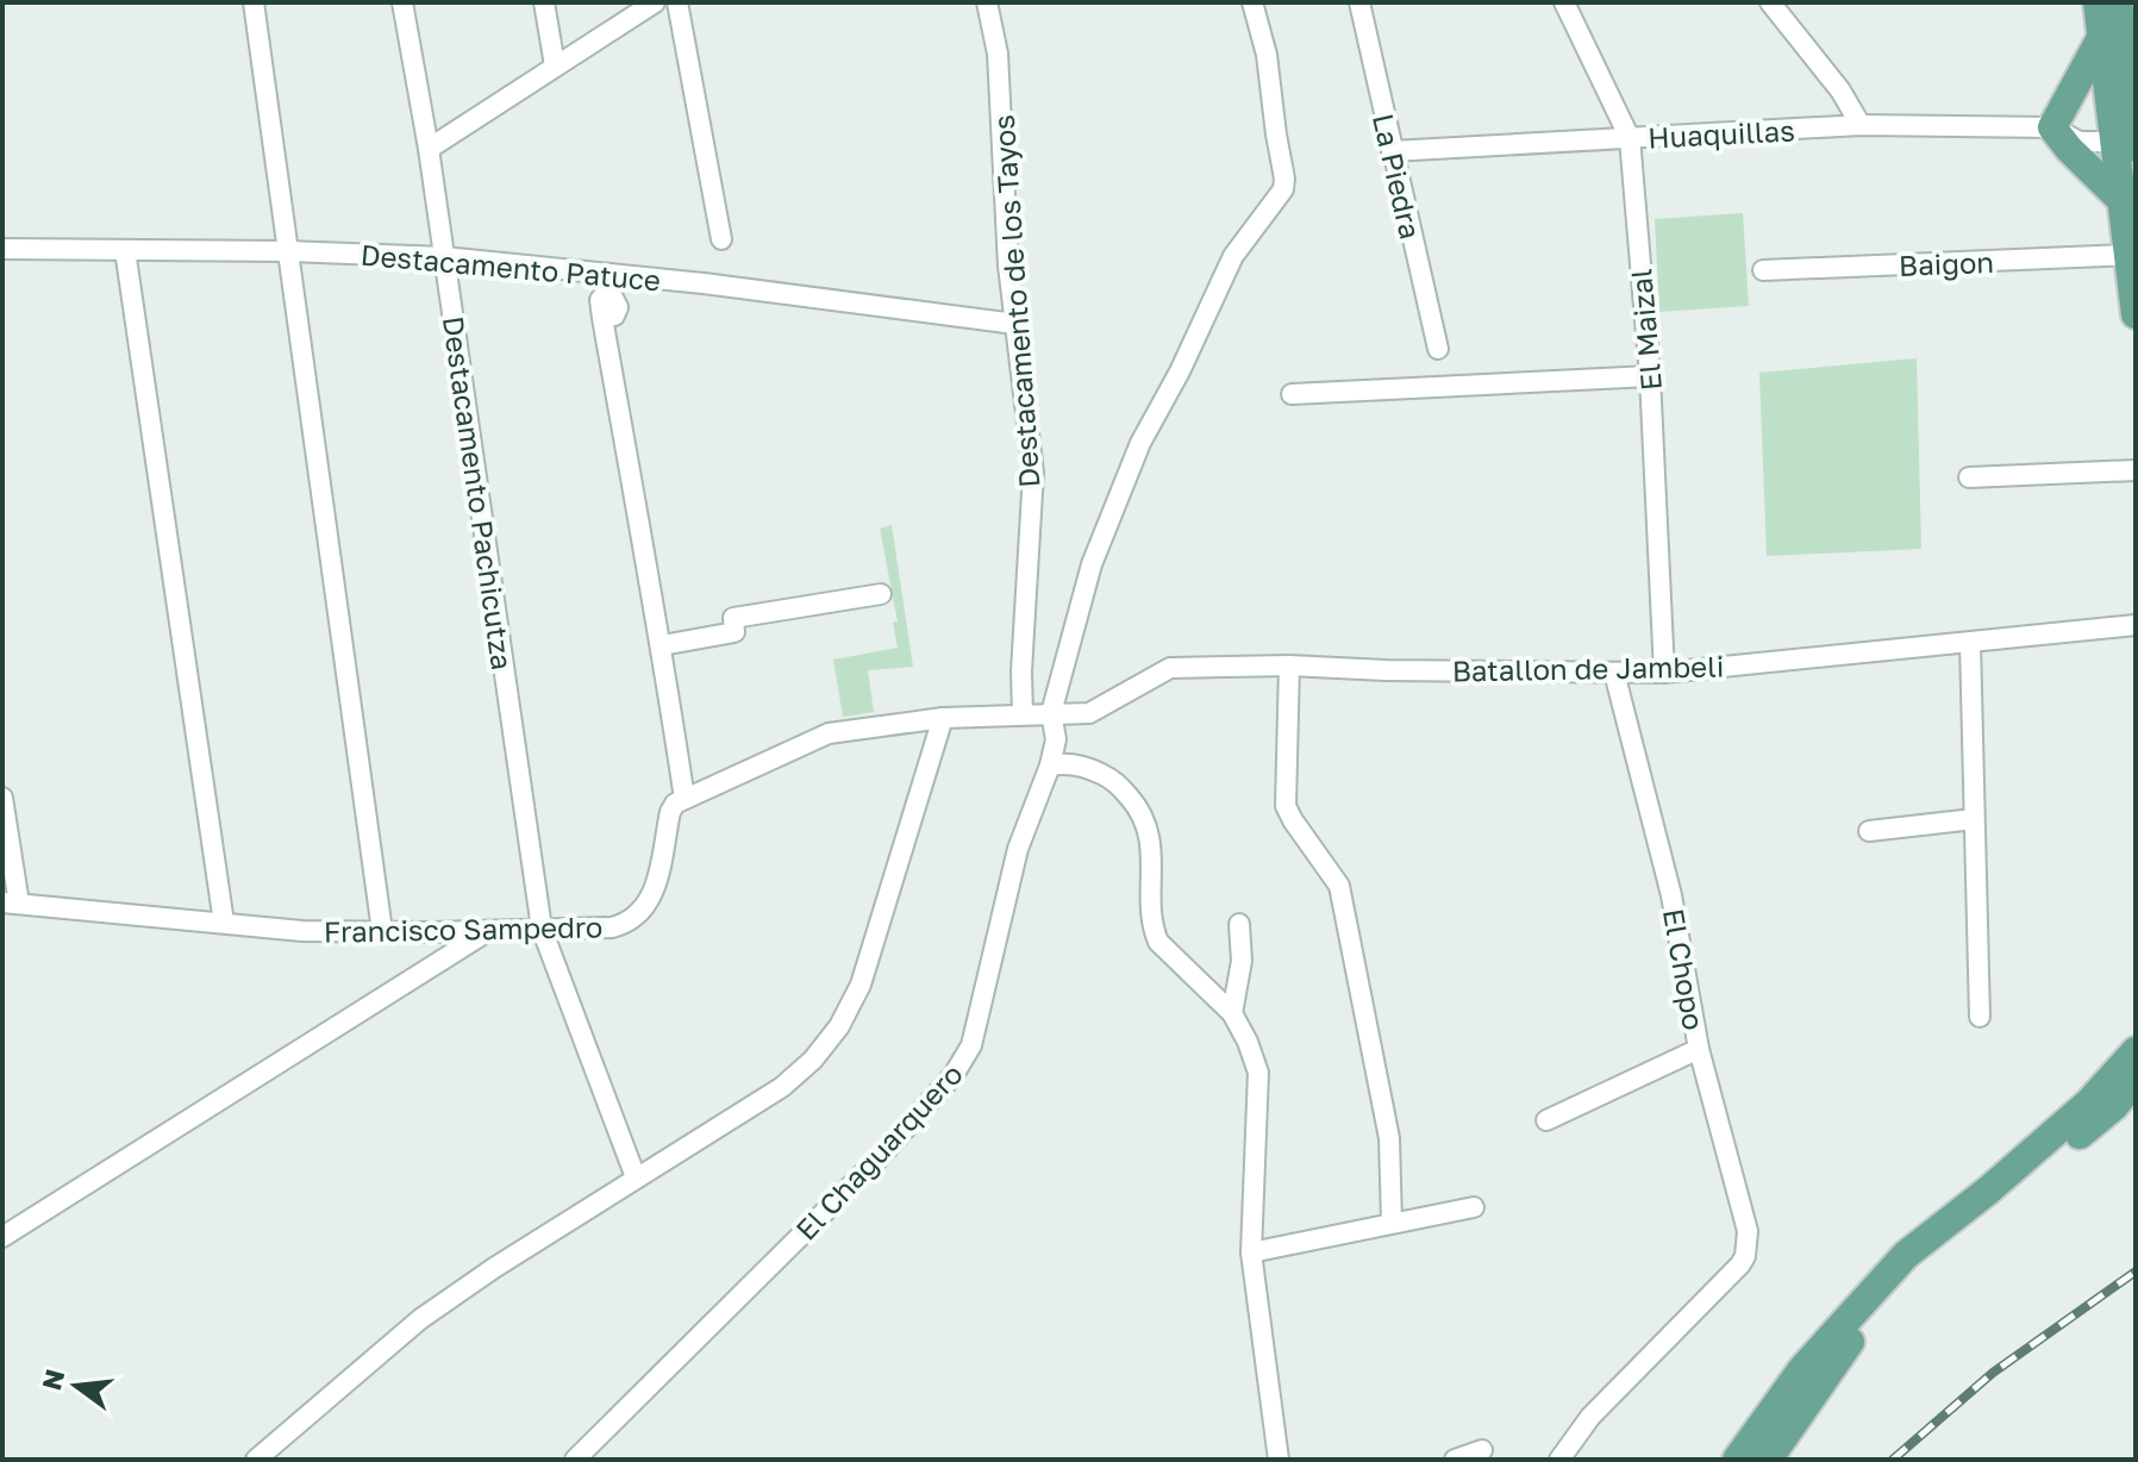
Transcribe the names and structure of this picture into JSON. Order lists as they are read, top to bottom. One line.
{"streets":{"street":["Huaquillas","La Piedra","Baigon","Destacamento Patuce","Destacamento de los Tayos","El Maizal","Destacamento Pachicutza","Batallon de Jambeli","Francisco Sampedro","El Chopo","El Chaguarquero"]},"crossings":[["Huaquillas","La Piedra"],["Huaquillas","El Maizal"],["Destacamento Patuce","Destacamento de los Tayos"],["Destacamento Patuce","Destacamento Pachicutza"],["El Maizal","Batallon de Jambeli"],["Destacamento Pachicutza","Francisco Sampedro"],["Batallon de Jambeli","El Chopo"],["Batallon de Jambeli","El Chaguarquero"]],"north":"left"}
